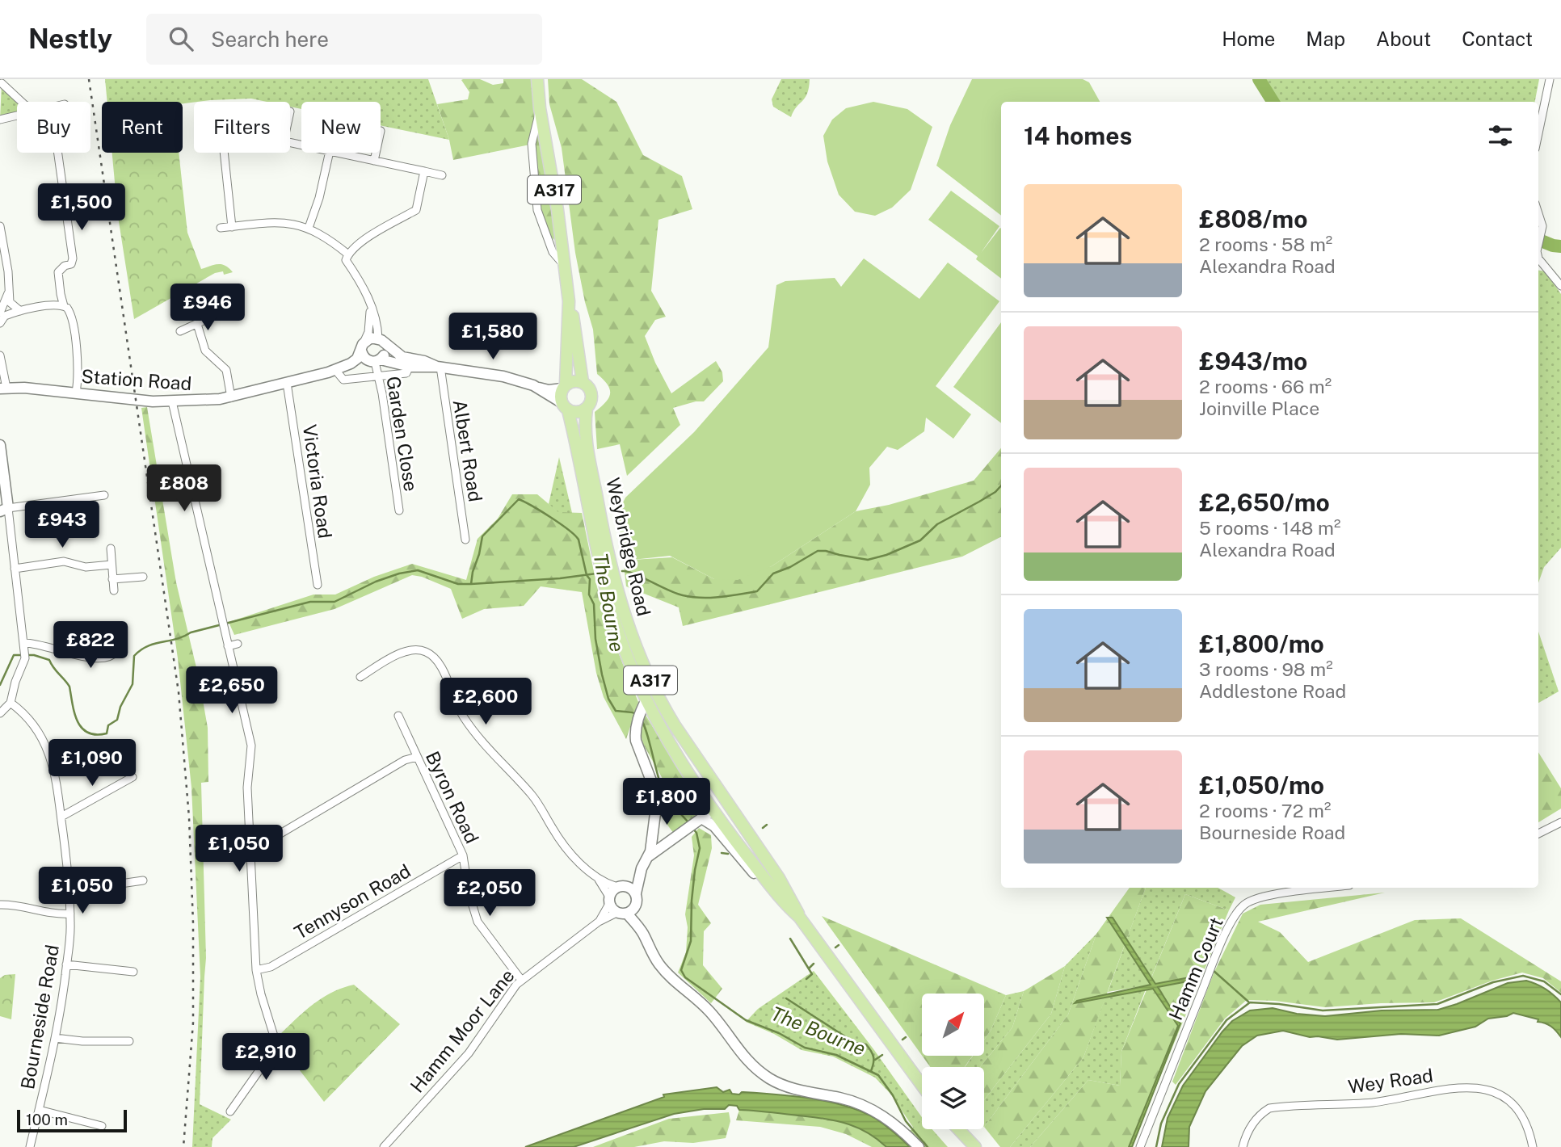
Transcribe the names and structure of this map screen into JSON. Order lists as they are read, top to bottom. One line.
{"streets":{"main road":["A317","Weybridge Road"],"street":["Station Road","Garden Close","Albert Road","Victoria Road","Byron Road","Tennyson Road","Hamm Court","Bourneside Road","Hamm Moor Lane","Wey Road"]},"crossings":[["A317","Weybridge Road"],["Station Road","Garden Close"],["Station Road","Victoria Road"],["Byron Road","Tennyson Road"],["Byron Road","Hamm Moor Lane"]],"water":["The Bourne"],"scale_bar":"100 m","north":"top right","page":{"header":"Nestly","search":"Search here","nav":["Home","Map","About","Contact"],"chip":["Buy","Rent","Filters","New"],"heading":"14 homes","list":[{"name":"£808/mo","note":"2 rooms · 58 m² · Alexandra Road"},{"name":"£943/mo","note":"2 rooms · 66 m² · Joinville Place"},{"name":"£2,650/mo","note":"5 rooms · 148 m² · Alexandra Road"},{"name":"£1,800/mo","note":"3 rooms · 98 m² · Addlestone Road"},{"name":"£1,050/mo","note":"2 rooms · 72 m² · Bourneside Road"}],"price":["£1,500","£946","£1,580","£808","£943","£822","£2,650","£2,600","£1,090","£1,800","£1,050","£1,050","£2,050","£2,910"],"scale":"100 m"}}
